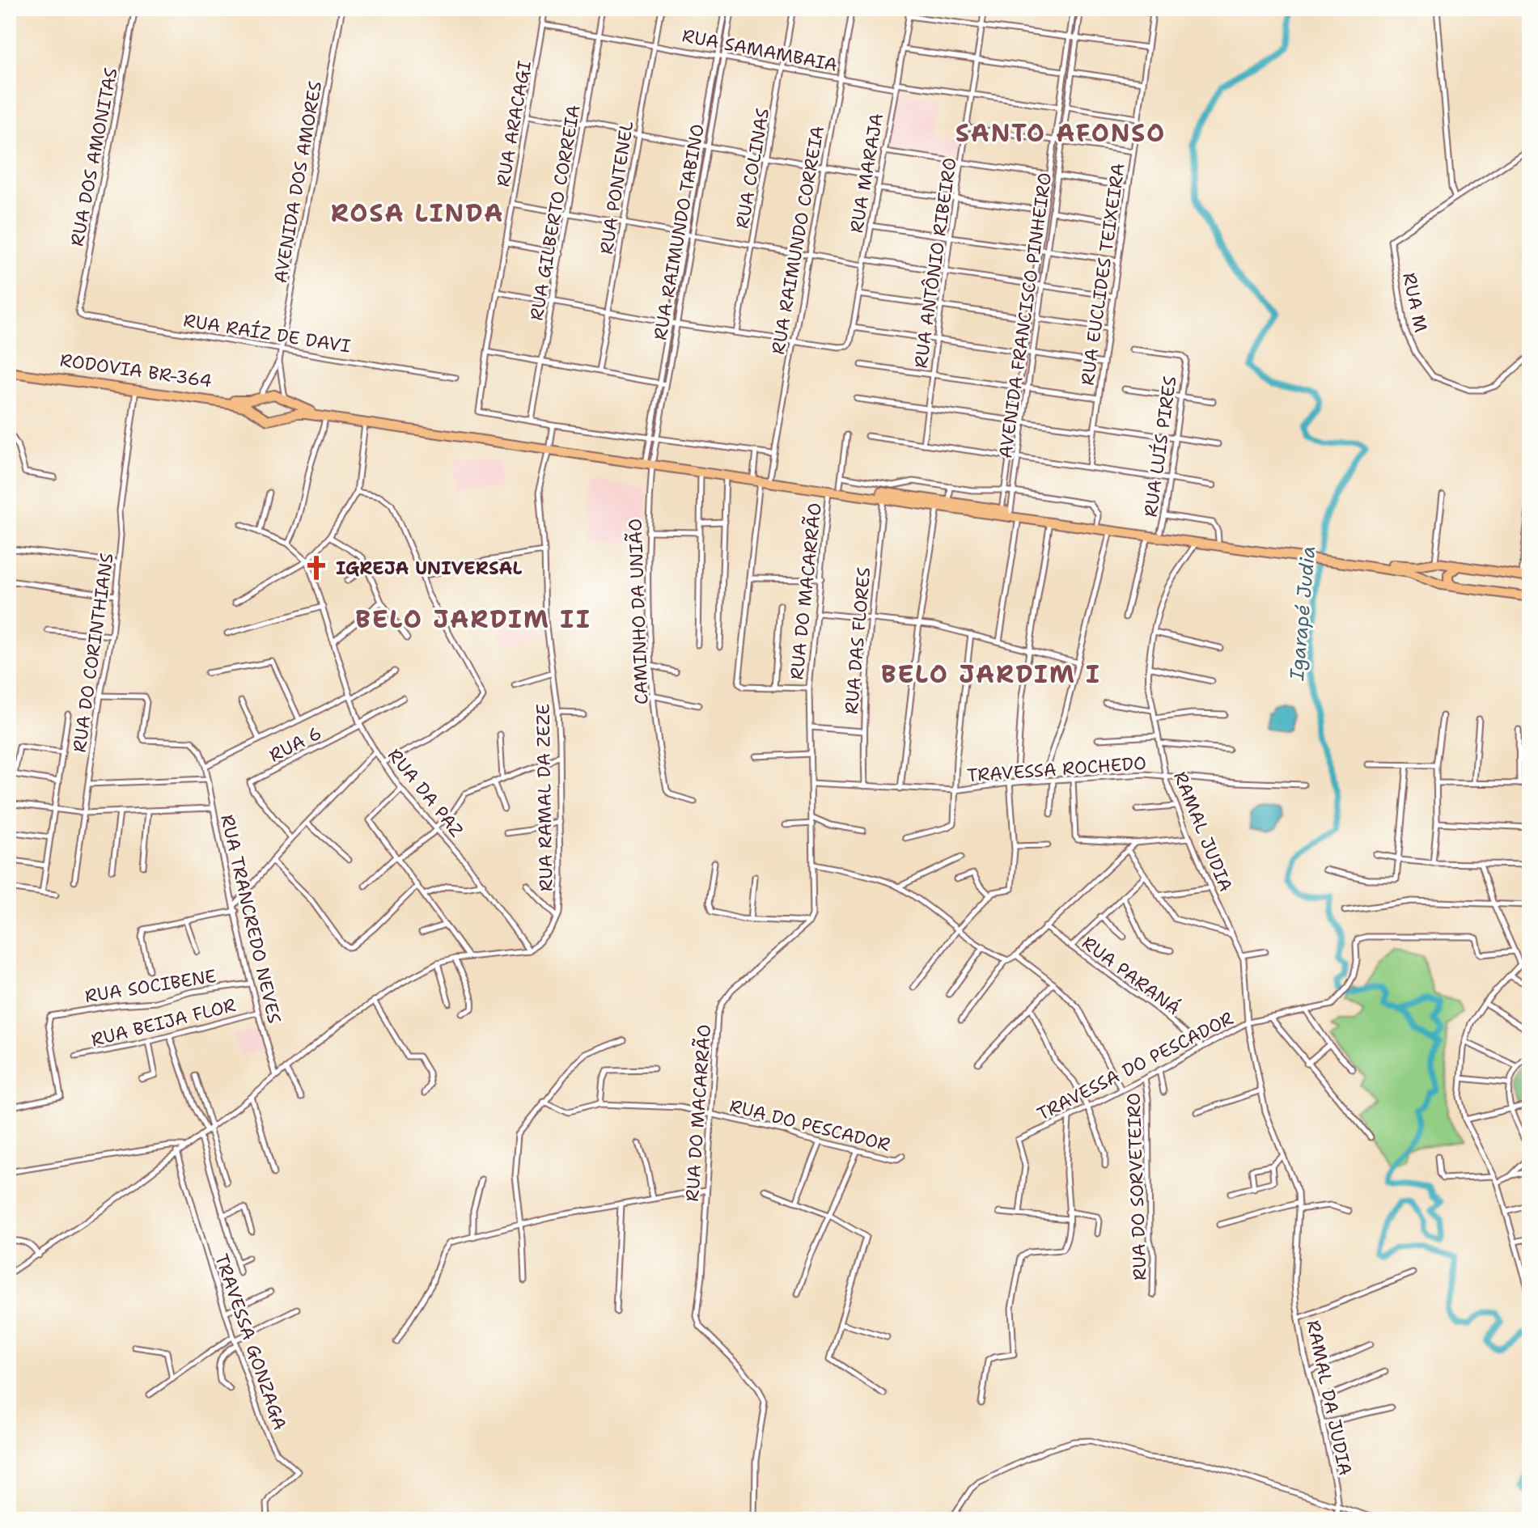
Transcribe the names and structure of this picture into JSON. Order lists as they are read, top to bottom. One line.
{"streets":{"highway":["RODOVIA BR-364"],"street":["RUA SAMAMBAIA","RUA ARACAGI","RUA DOS AMONITAS","RUA COLINAS","RUA MARAJA","AVENIDA DOS AMORES","RUA PONTENEL","RUA GILBERTO CORREIA","RUA RAIMUNDO TABINO","RUA RAIMUNDO CORREIA","RUA ANTÔNIO RIBEIRO","RUA EUCLIDES TEIXEIRA","RUA M","AVENIDA FRANCISCO PINHEIRO","RUA RAÍZ DE DAVI","RUA LUÍS PIRES","RUA DO MACARRÃO","CAMINHO DA UNIÃO","RUA DAS FLORES","RUA DO CORINTHIANS","RUA 6","TRAVESSA ROCHEDO","RUA DA PAZ","RUA RAMAL DA ZEZE","RAMAL JUDIA","RUA TRANCREDO NEVES","RUA PARANÁ","RUA SOCIBENE","RUA BEIJA FLOR","TRAVESSA DO PESCADOR","RUA DO PESCADOR","RUA DO SORVETEIRO","TRAVESSA GONZAGA","RAMAL DA JUDIA"]},"crossings":[["RUA SAMAMBAIA","RUA ARACAGI"],["RUA SAMAMBAIA","RUA COLINAS"],["RUA SAMAMBAIA","RUA MARAJA"],["RUA SAMAMBAIA","RUA PONTENEL"],["RUA SAMAMBAIA","RUA GILBERTO CORREIA"],["RUA SAMAMBAIA","RUA RAIMUNDO TABINO"],["RUA SAMAMBAIA","RUA RAIMUNDO CORREIA"],["RUA SAMAMBAIA","RUA ANTÔNIO RIBEIRO"],["RUA SAMAMBAIA","AVENIDA FRANCISCO PINHEIRO"],["RUA ARACAGI","RUA GILBERTO CORREIA"],["RUA DOS AMONITAS","RUA RAÍZ DE DAVI"],["RUA MARAJA","RUA RAIMUNDO CORREIA"],["AVENIDA DOS AMORES","RUA RAÍZ DE DAVI"],["AVENIDA DOS AMORES","RODOVIA BR-364"],["RUA RAIMUNDO TABINO","CAMINHO DA UNIÃO"],["RUA DO MACARRÃO","TRAVESSA ROCHEDO"],["RUA DO MACARRÃO","RUA DO PESCADOR"],["RUA DAS FLORES","TRAVESSA ROCHEDO"],["RUA 6","RUA DA PAZ"],["TRAVESSA ROCHEDO","RAMAL JUDIA"],["RUA DA PAZ","RUA RAMAL DA ZEZE"],["RAMAL JUDIA","TRAVESSA DO PESCADOR"],["RAMAL JUDIA","RAMAL DA JUDIA"],["RUA TRANCREDO NEVES","RUA SOCIBENE"],["RUA TRANCREDO NEVES","RUA BEIJA FLOR"],["RUA PARANÁ","TRAVESSA DO PESCADOR"],["TRAVESSA DO PESCADOR","RUA DO SORVETEIRO"]],"districts":["SANTO AFONSO","ROSA LINDA","BELO JARDIM II","BELO JARDIM I"],"water":["Igarapé Judia"],"places":{"church":["IGREJA UNIVERSAL"]}}
